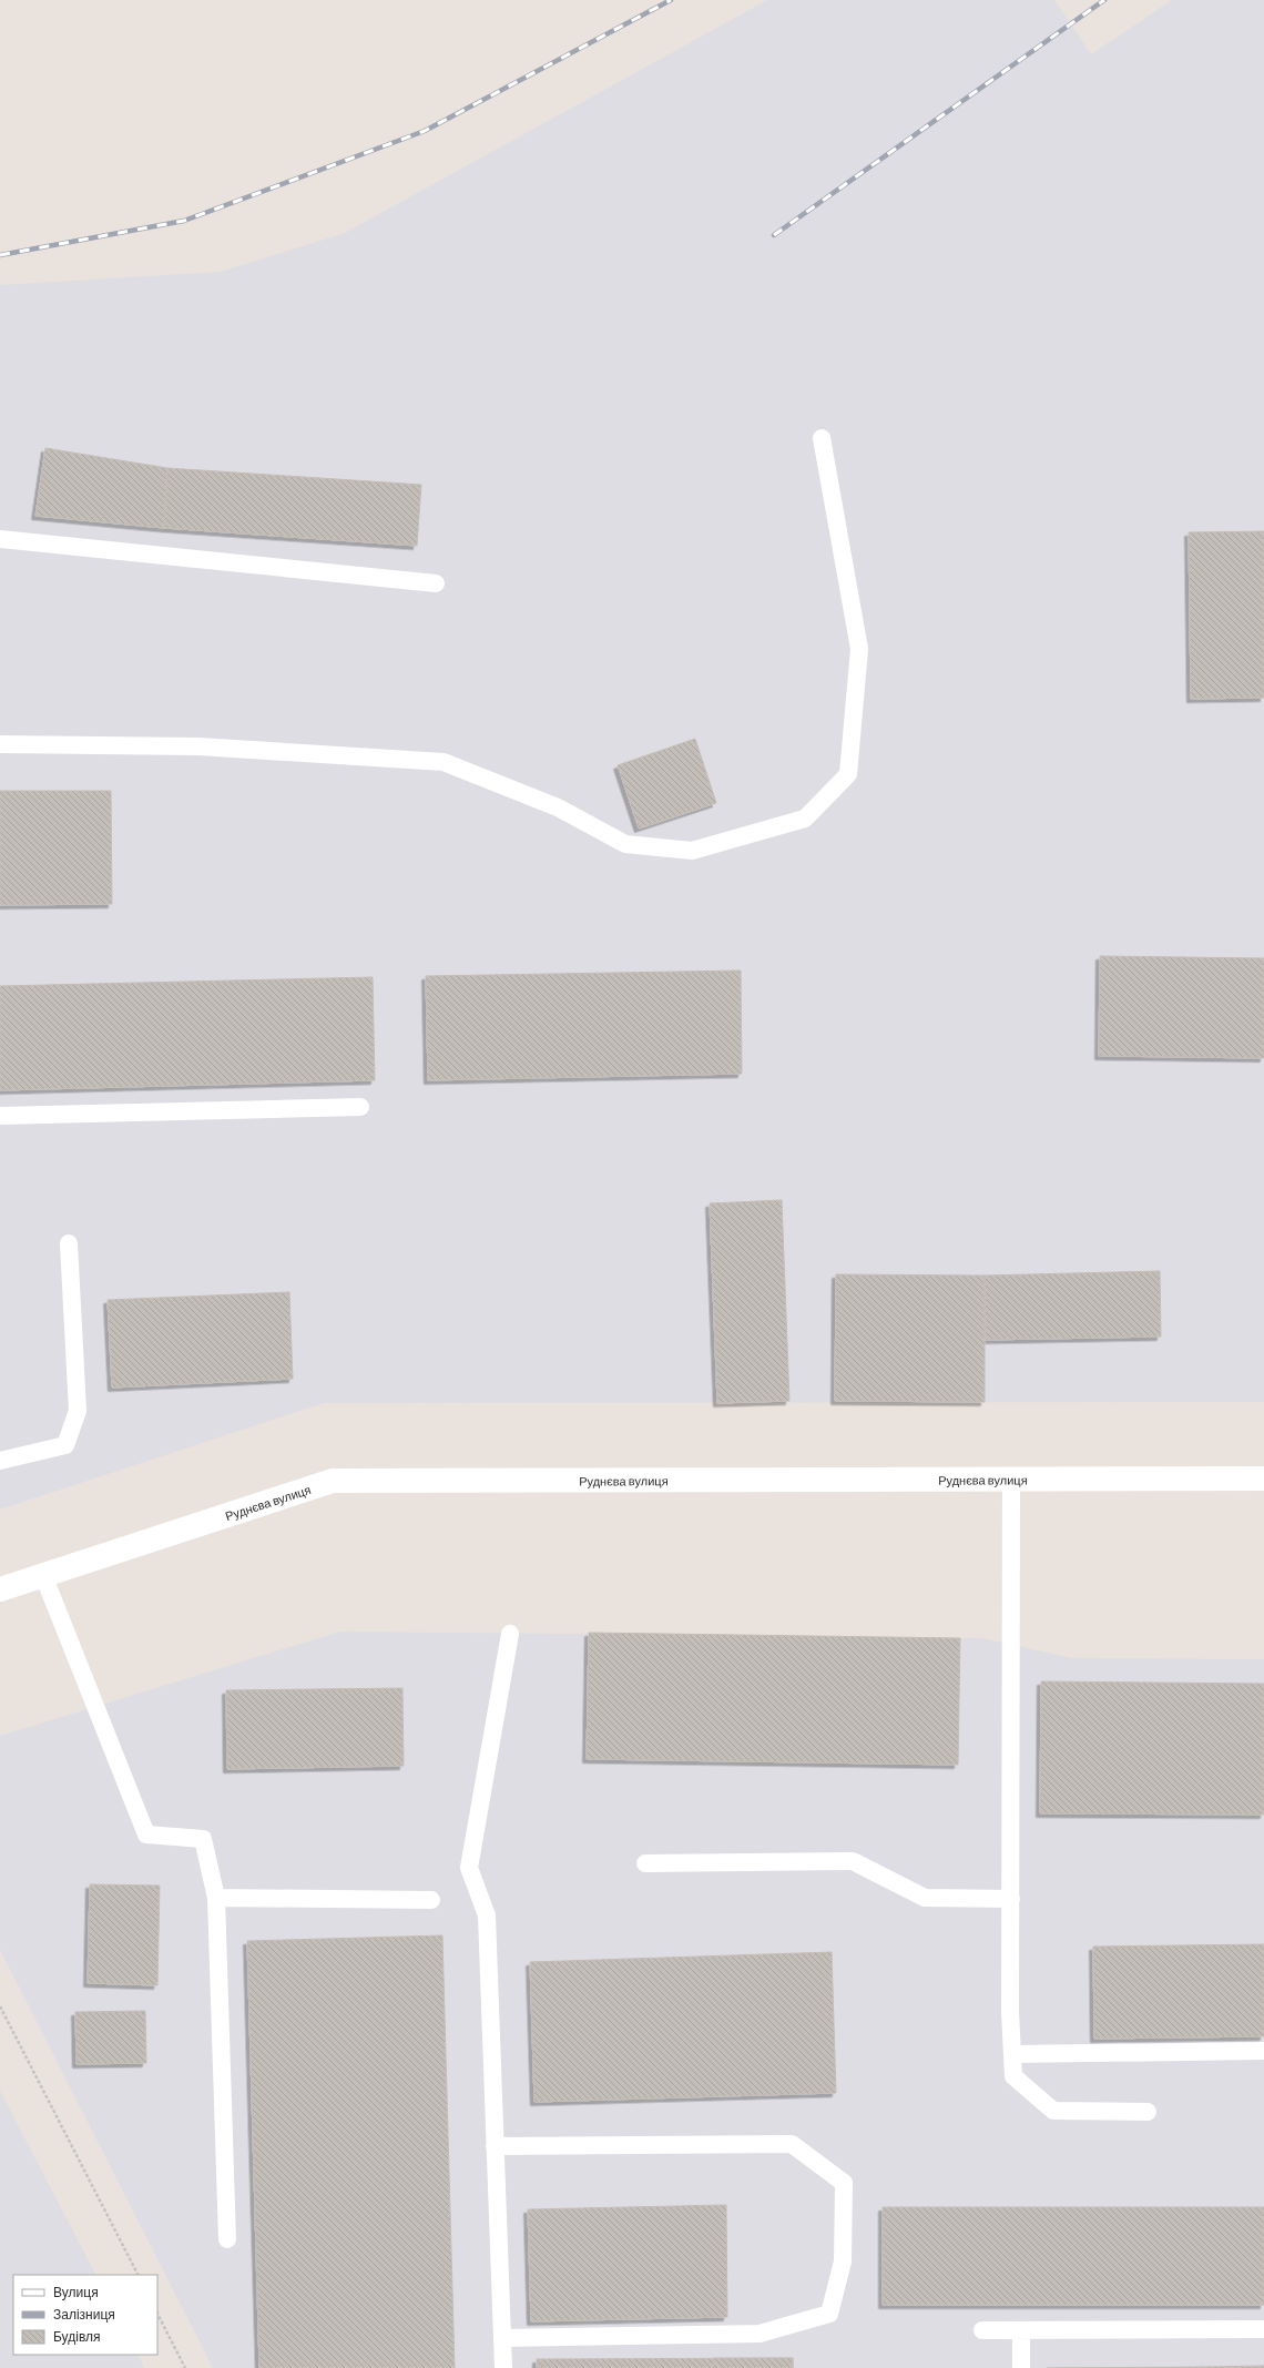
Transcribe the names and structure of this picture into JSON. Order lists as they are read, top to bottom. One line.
{"streets":{"street":["Руднєва вулиця"]},"legend":["Вулиця","Залізниця","Будівля"]}
